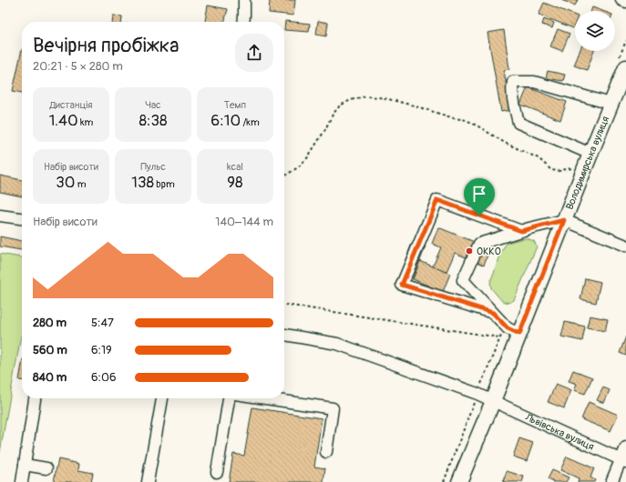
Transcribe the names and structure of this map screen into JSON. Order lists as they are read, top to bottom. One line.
{"streets":{"main road":["Володимирська вулиця"],"street":["Львівська вулиця"]},"crossings":[["Володимирська вулиця","Львівська вулиця"]],"places":["ОККО"],"page":{"heading":["Вечірня пробіжка","20:21 · 5 × 280 m"],"stats":[["Дистанція","1.40 km"],["Час","8:38"],["Темп","6:10 /km"],["Набір висоти","30 m"],["Пульс","138 bpm"],["kcal","98"]],"chart":["Набір висоти","140–144 m"],"list":[{"name":"280 m","note":"5:47"},{"name":"560 m","note":"6:19"},{"name":"840 m","note":"6:06"}]}}
